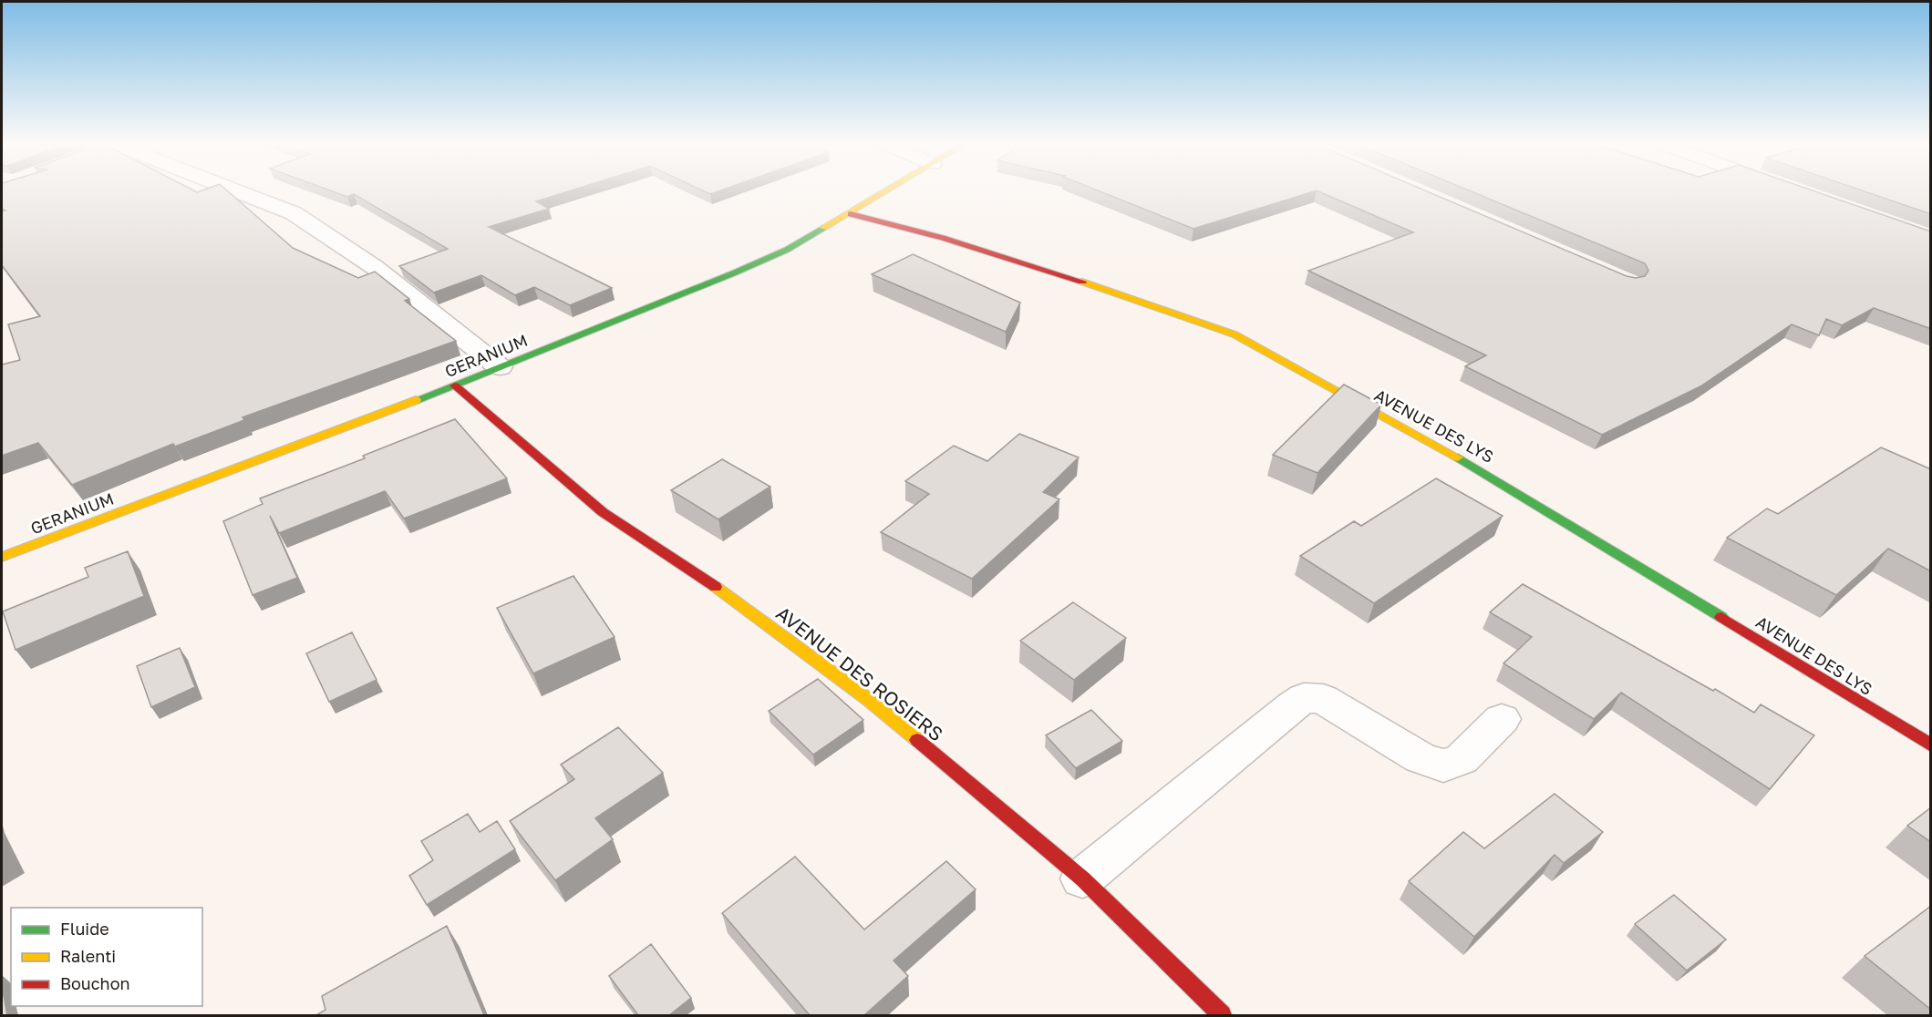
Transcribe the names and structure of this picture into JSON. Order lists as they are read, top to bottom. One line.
{"streets":{"street":["GERANIUM","AVENUE DES LYS","AVENUE DES ROSIERS"]},"crossings":[["GERANIUM","AVENUE DES LYS"],["GERANIUM","AVENUE DES ROSIERS"]],"legend":["Fluide","Ralenti","Bouchon"]}
